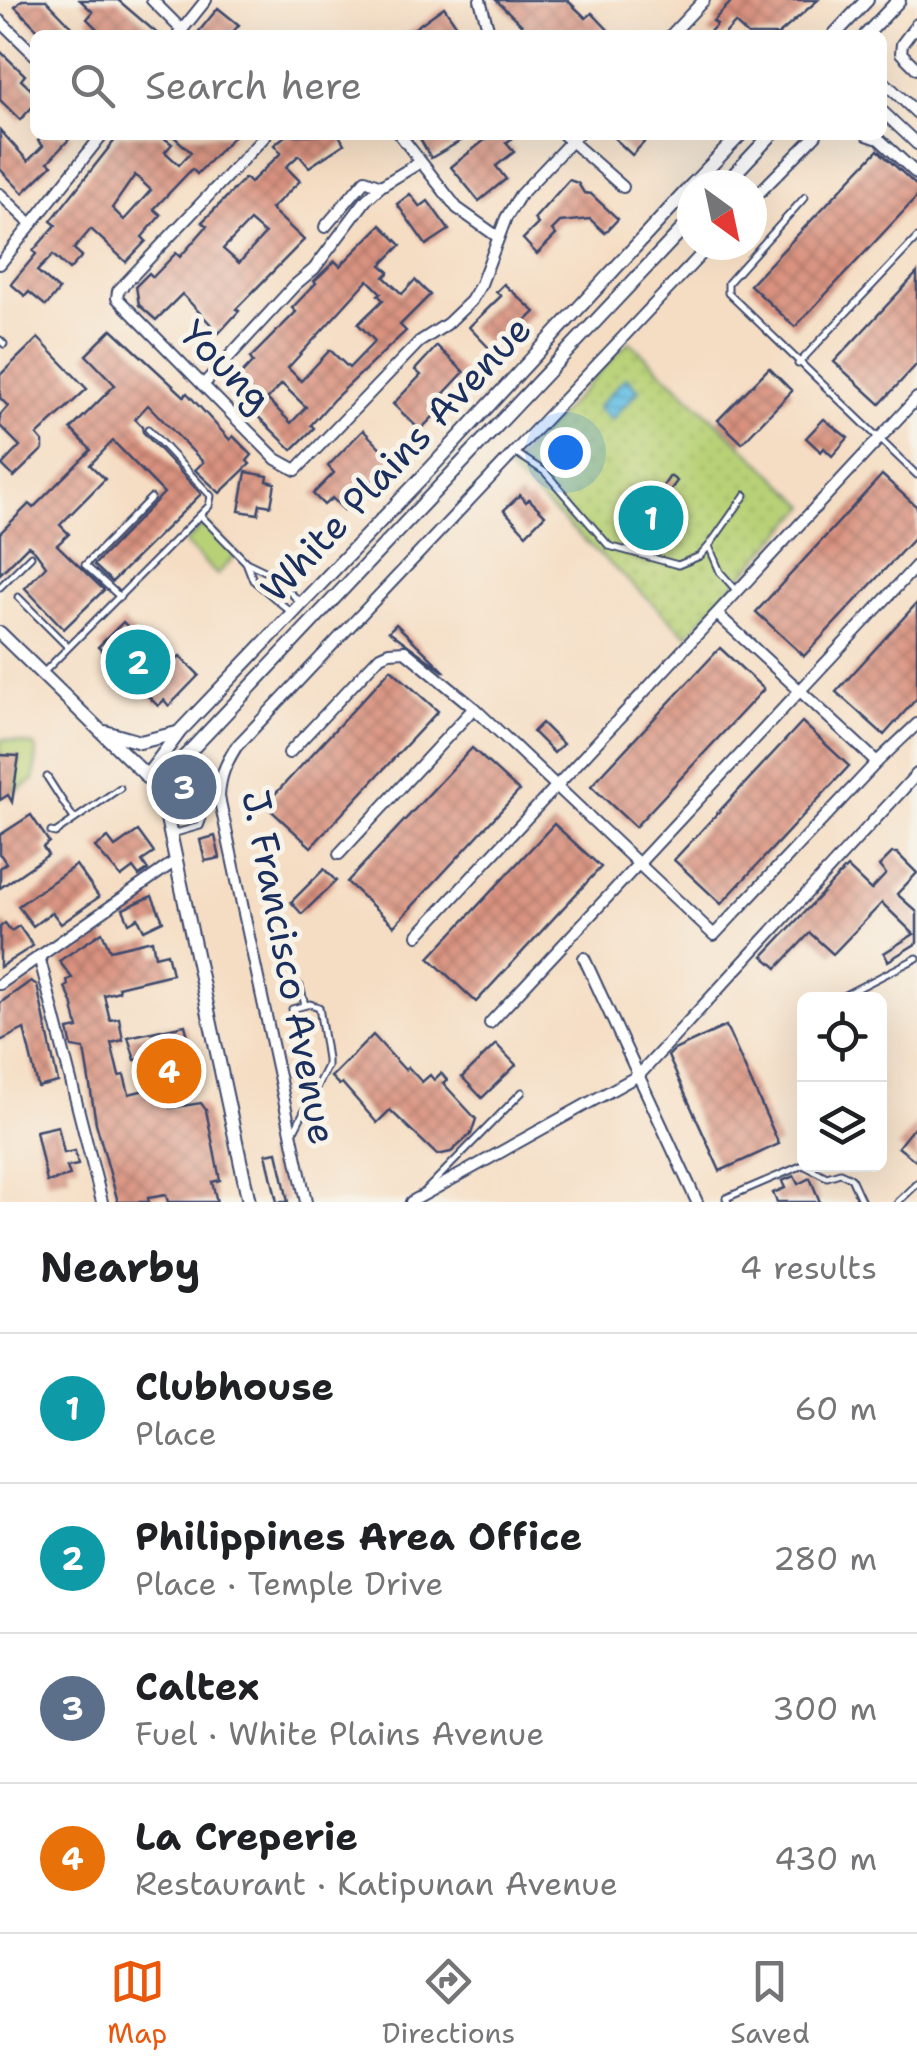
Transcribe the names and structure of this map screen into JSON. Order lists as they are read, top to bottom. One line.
{"streets":{"street":["Young","White Plains Avenue","J. Francisco Avenue"]},"north":"bottom right","page":{"search":"Search here","pins":["1","2","3","4"],"heading":["Nearby","4 results"],"list":[{"mark":"1","name":"Clubhouse","note":"Place","value":"60 m"},{"mark":"2","name":"Philippines Area Office","note":"Place · Temple Drive","value":"280 m"},{"mark":"3","name":"Caltex","note":"Fuel · White Plains Avenue","value":"300 m"},{"mark":"4","name":"La Creperie","note":"Restaurant · Katipunan Avenue","value":"430 m"}],"nav":["Map","Directions","Saved"]}}
